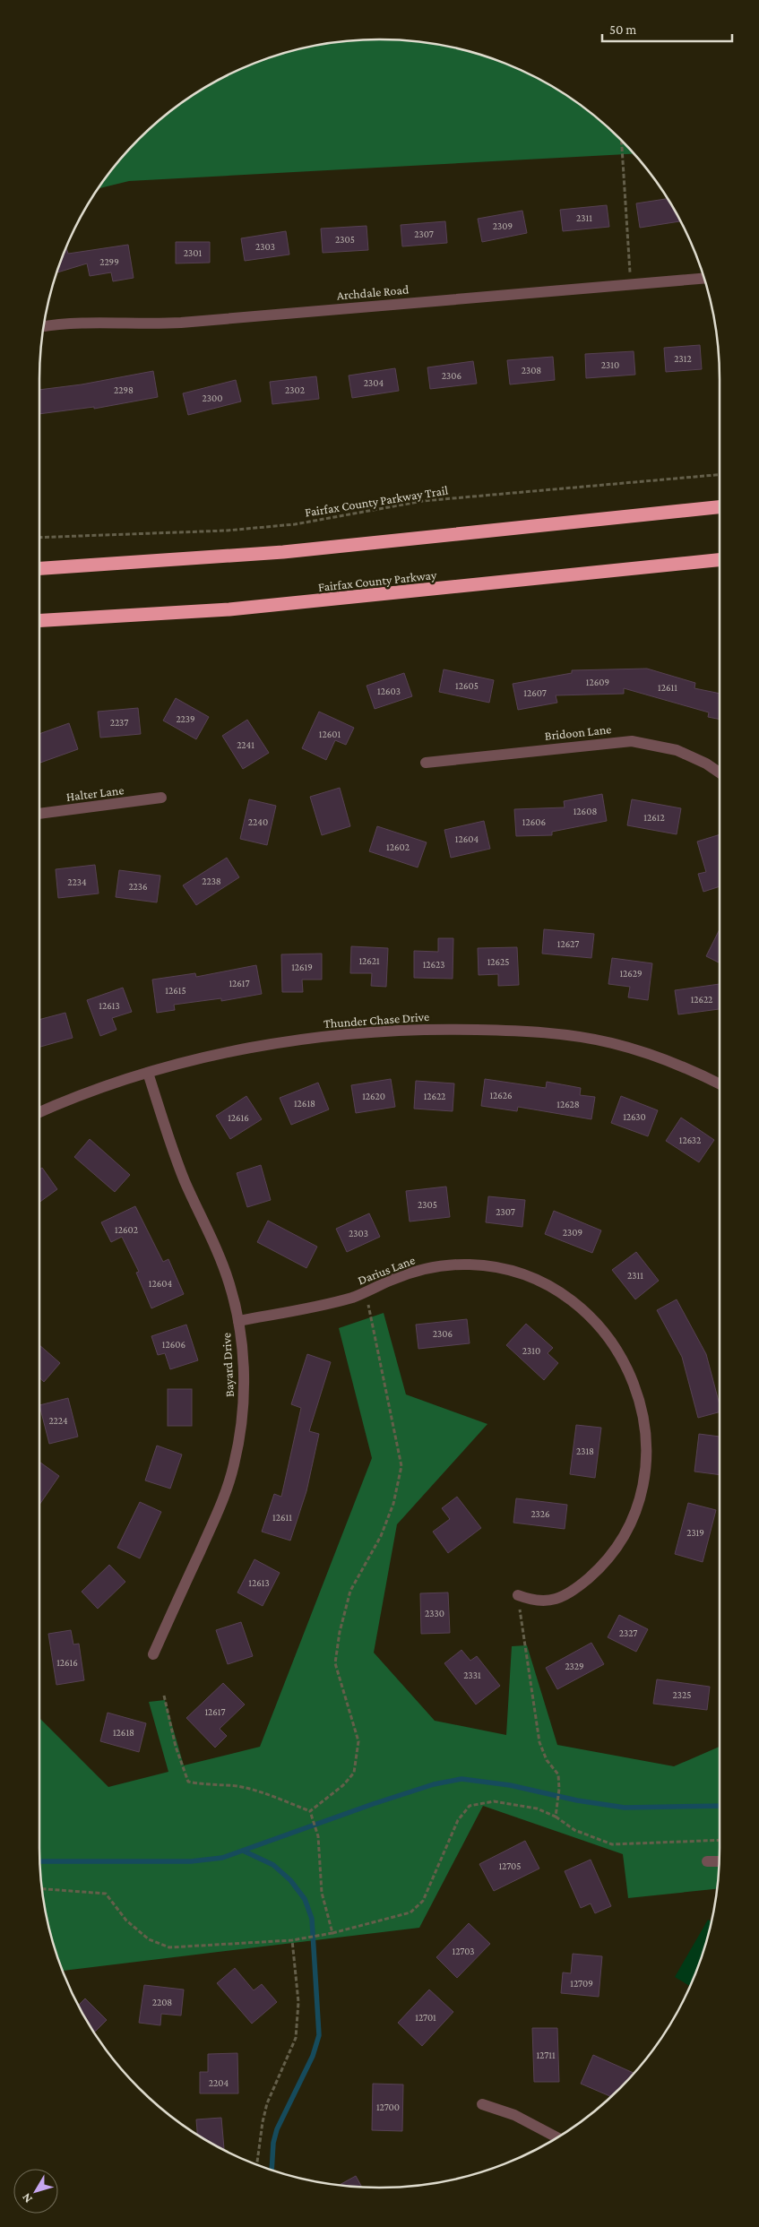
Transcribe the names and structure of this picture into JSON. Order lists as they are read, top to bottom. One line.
{"streets":{"highway":["Fairfax County Parkway"],"street":["Archdale Road","Bridoon Lane","Halter Lane","Thunder Chase Drive","Darius Lane","Bayard Drive"],"path":["Fairfax County Parkway Trail"]},"crossings":[["Thunder Chase Drive","Bayard Drive"],["Darius Lane","Bayard Drive"]],"house_numbers":["2311","2309","2307","2305","2303","2301","2299","2312","2310","2308","2306","2304","2298","2302","2300","12609","12605","12611","12603","12607","2239","2237","12601","2241","12608","12612","2240","12606","12604","12602","2238","2234","2236","12627","12621","12625","12623","12619","12629","12617","12615","12622","12613","12626","12620","12622","12618","12628","12630","12616","12632","2305","2307","12602","2309","2303","2311","12604","2306","12606","2310","2224","2318","2326","12611","2319","12613","2330","2327","12616","2329","2331","2325","12617","12618","12705","12703","12709","2208","12701","12711","2204","12700"],"scale_bar":"50 m","north":"bottom left"}
